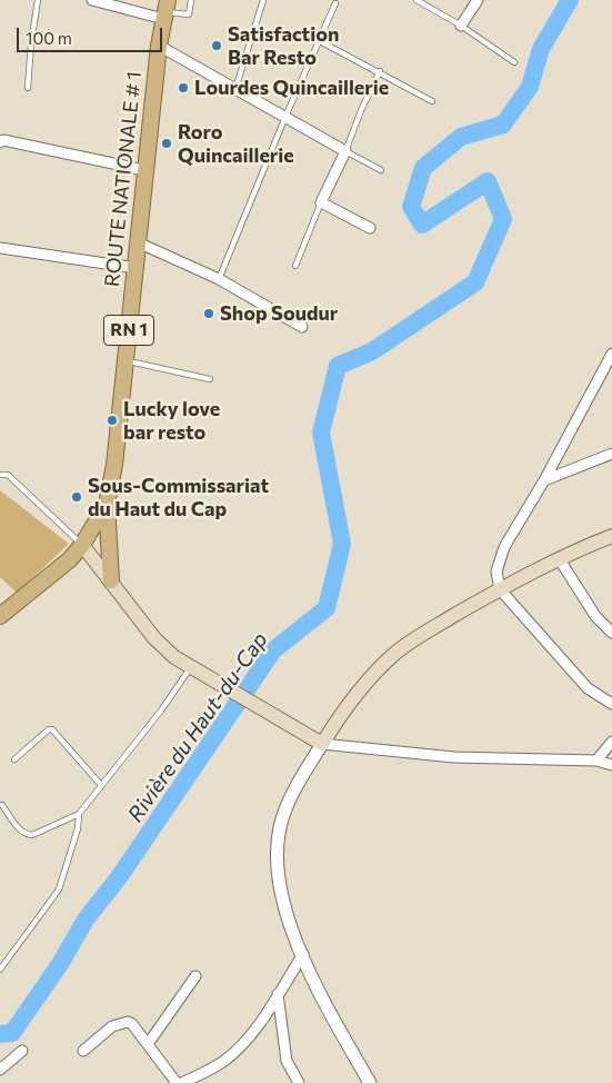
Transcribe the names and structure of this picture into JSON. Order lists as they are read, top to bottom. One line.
{"streets":{"main road":["ROUTE NATIONALE # 1","RN 1"]},"water":["Rivière du Haut-du-Cap"],"places":["Satisfaction Bar Resto","Lourdes Quincaillerie","Roro Quincaillerie","Shop Soudur","Lucky love bar resto","Sous-Commissariat du Haut du Cap"],"scale_bar":"100 m"}
